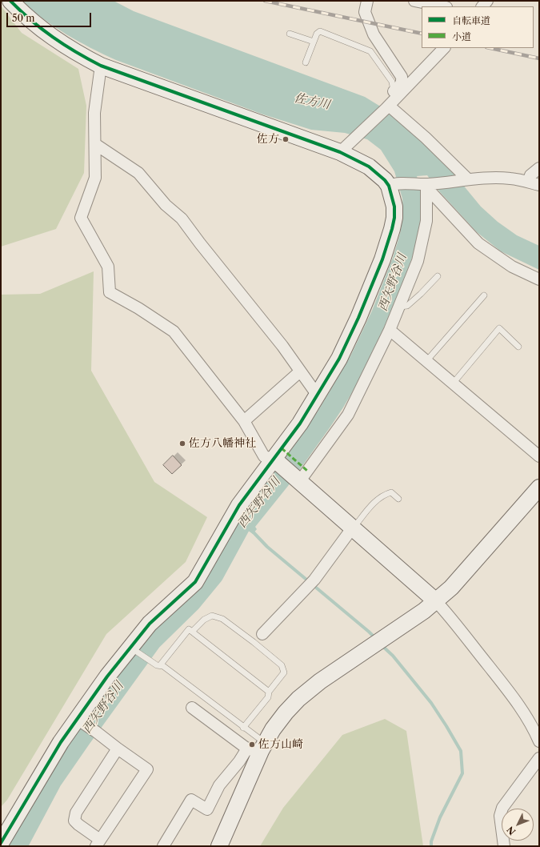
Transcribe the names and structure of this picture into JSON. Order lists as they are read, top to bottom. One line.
{"water":["佐方川","西矢野谷川"],"places":["佐方","佐方八幡神社","佐方山崎"],"legend":["自転車道","小道"],"scale_bar":"50 m","north":"bottom left"}
